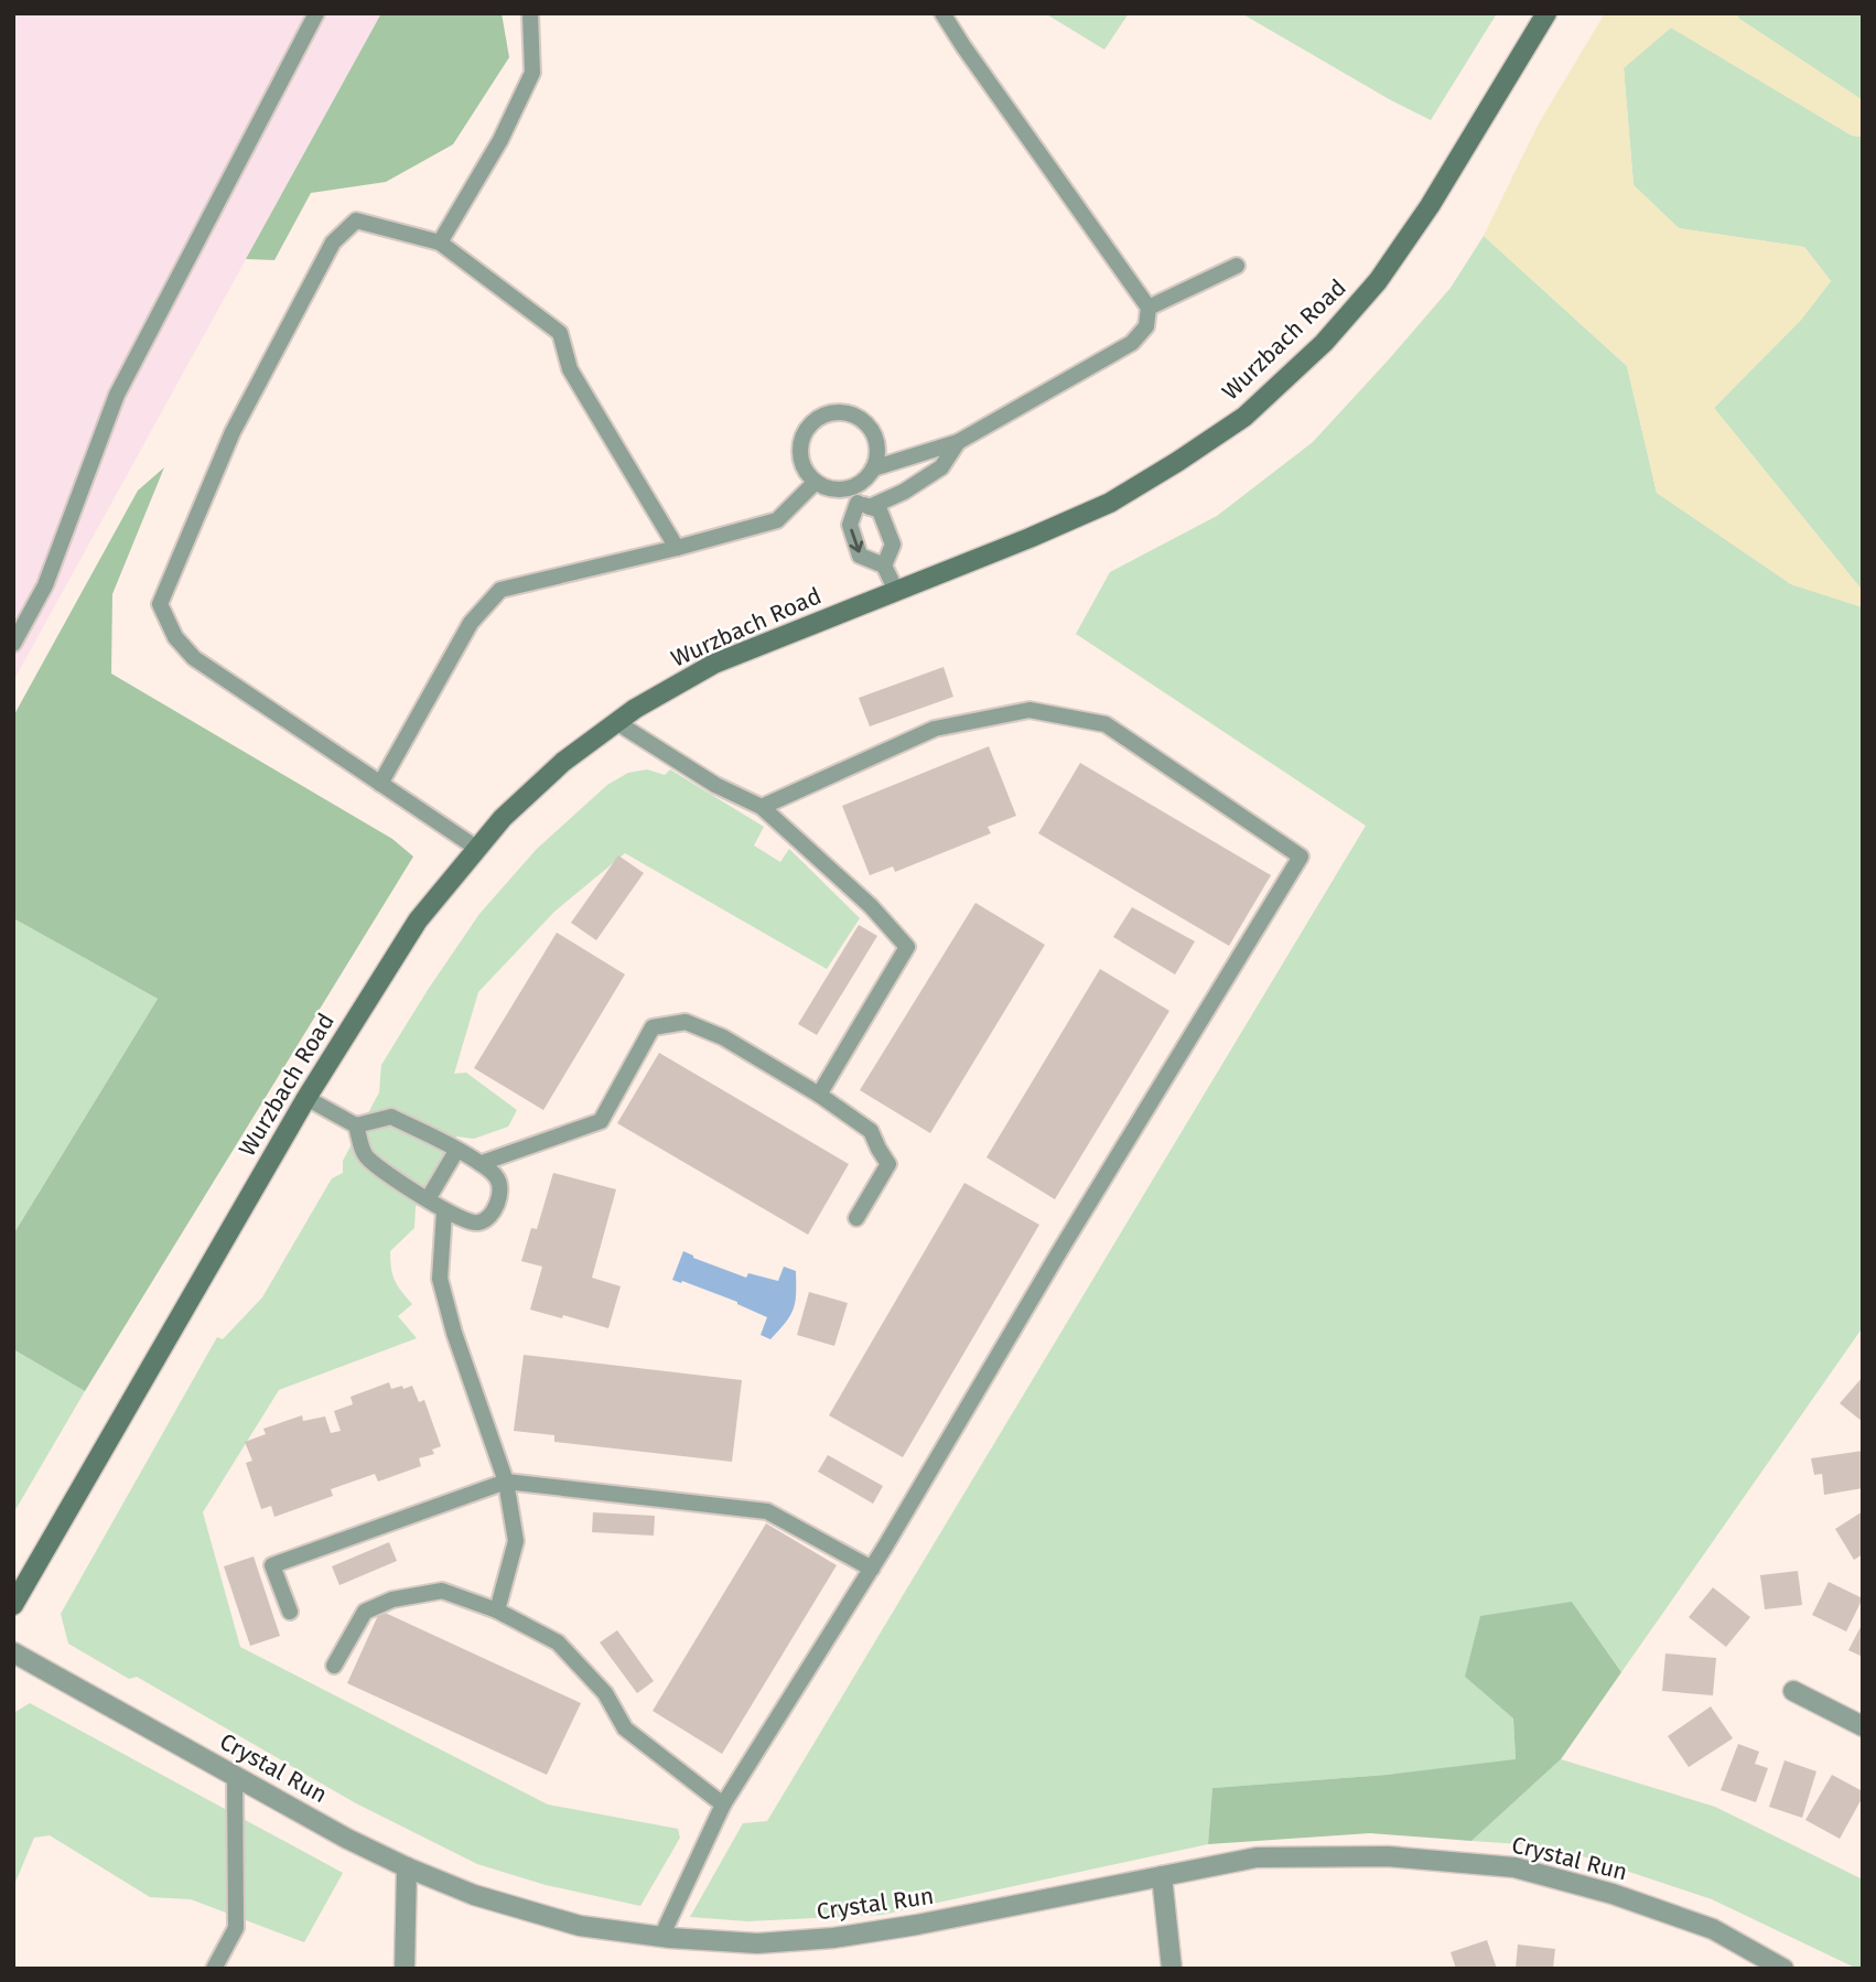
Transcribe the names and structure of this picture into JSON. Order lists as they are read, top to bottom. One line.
{"streets":{"main road":["Wurzbach Road"],"street":["Crystal Run"]}}
